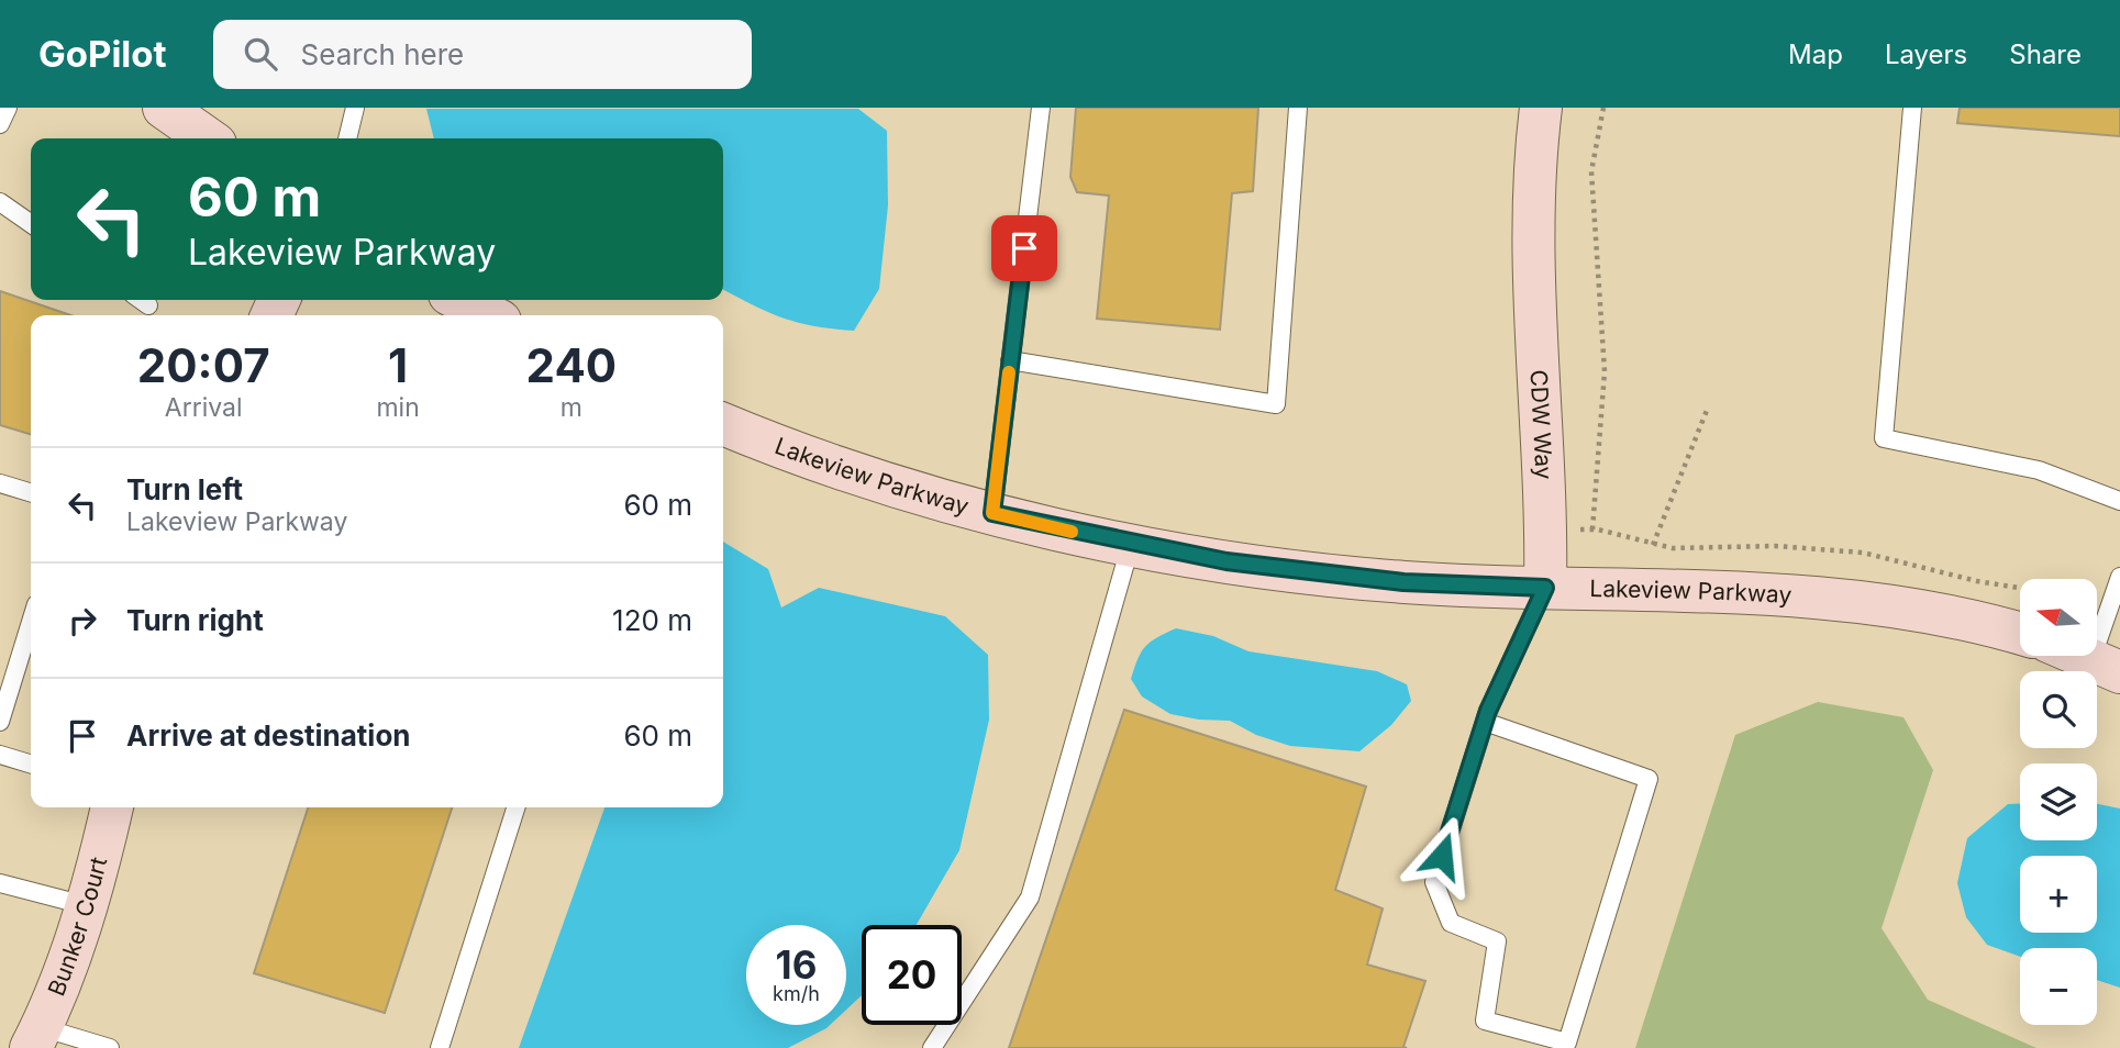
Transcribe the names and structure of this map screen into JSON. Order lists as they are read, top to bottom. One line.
{"streets":{"street":["CDW Way","Lakeview Parkway","Bunker Court"]},"crossings":[["CDW Way","Lakeview Parkway"]],"north":"left","page":{"header":"GoPilot","search":"Search here","nav":["Map","Layers","Share"],"turn":["60 m","Lakeview Parkway"],"eta":["20:07","Arrival","1","min","240","m"],"list":[{"name":"Turn left","note":"Lakeview Parkway","value":"60 m"},{"name":"Turn right","value":"120 m"},{"name":"Arrive at destination","value":"60 m"}],"map_buttons":["+","−"],"speed":"16 km/h","limit":"20"}}
